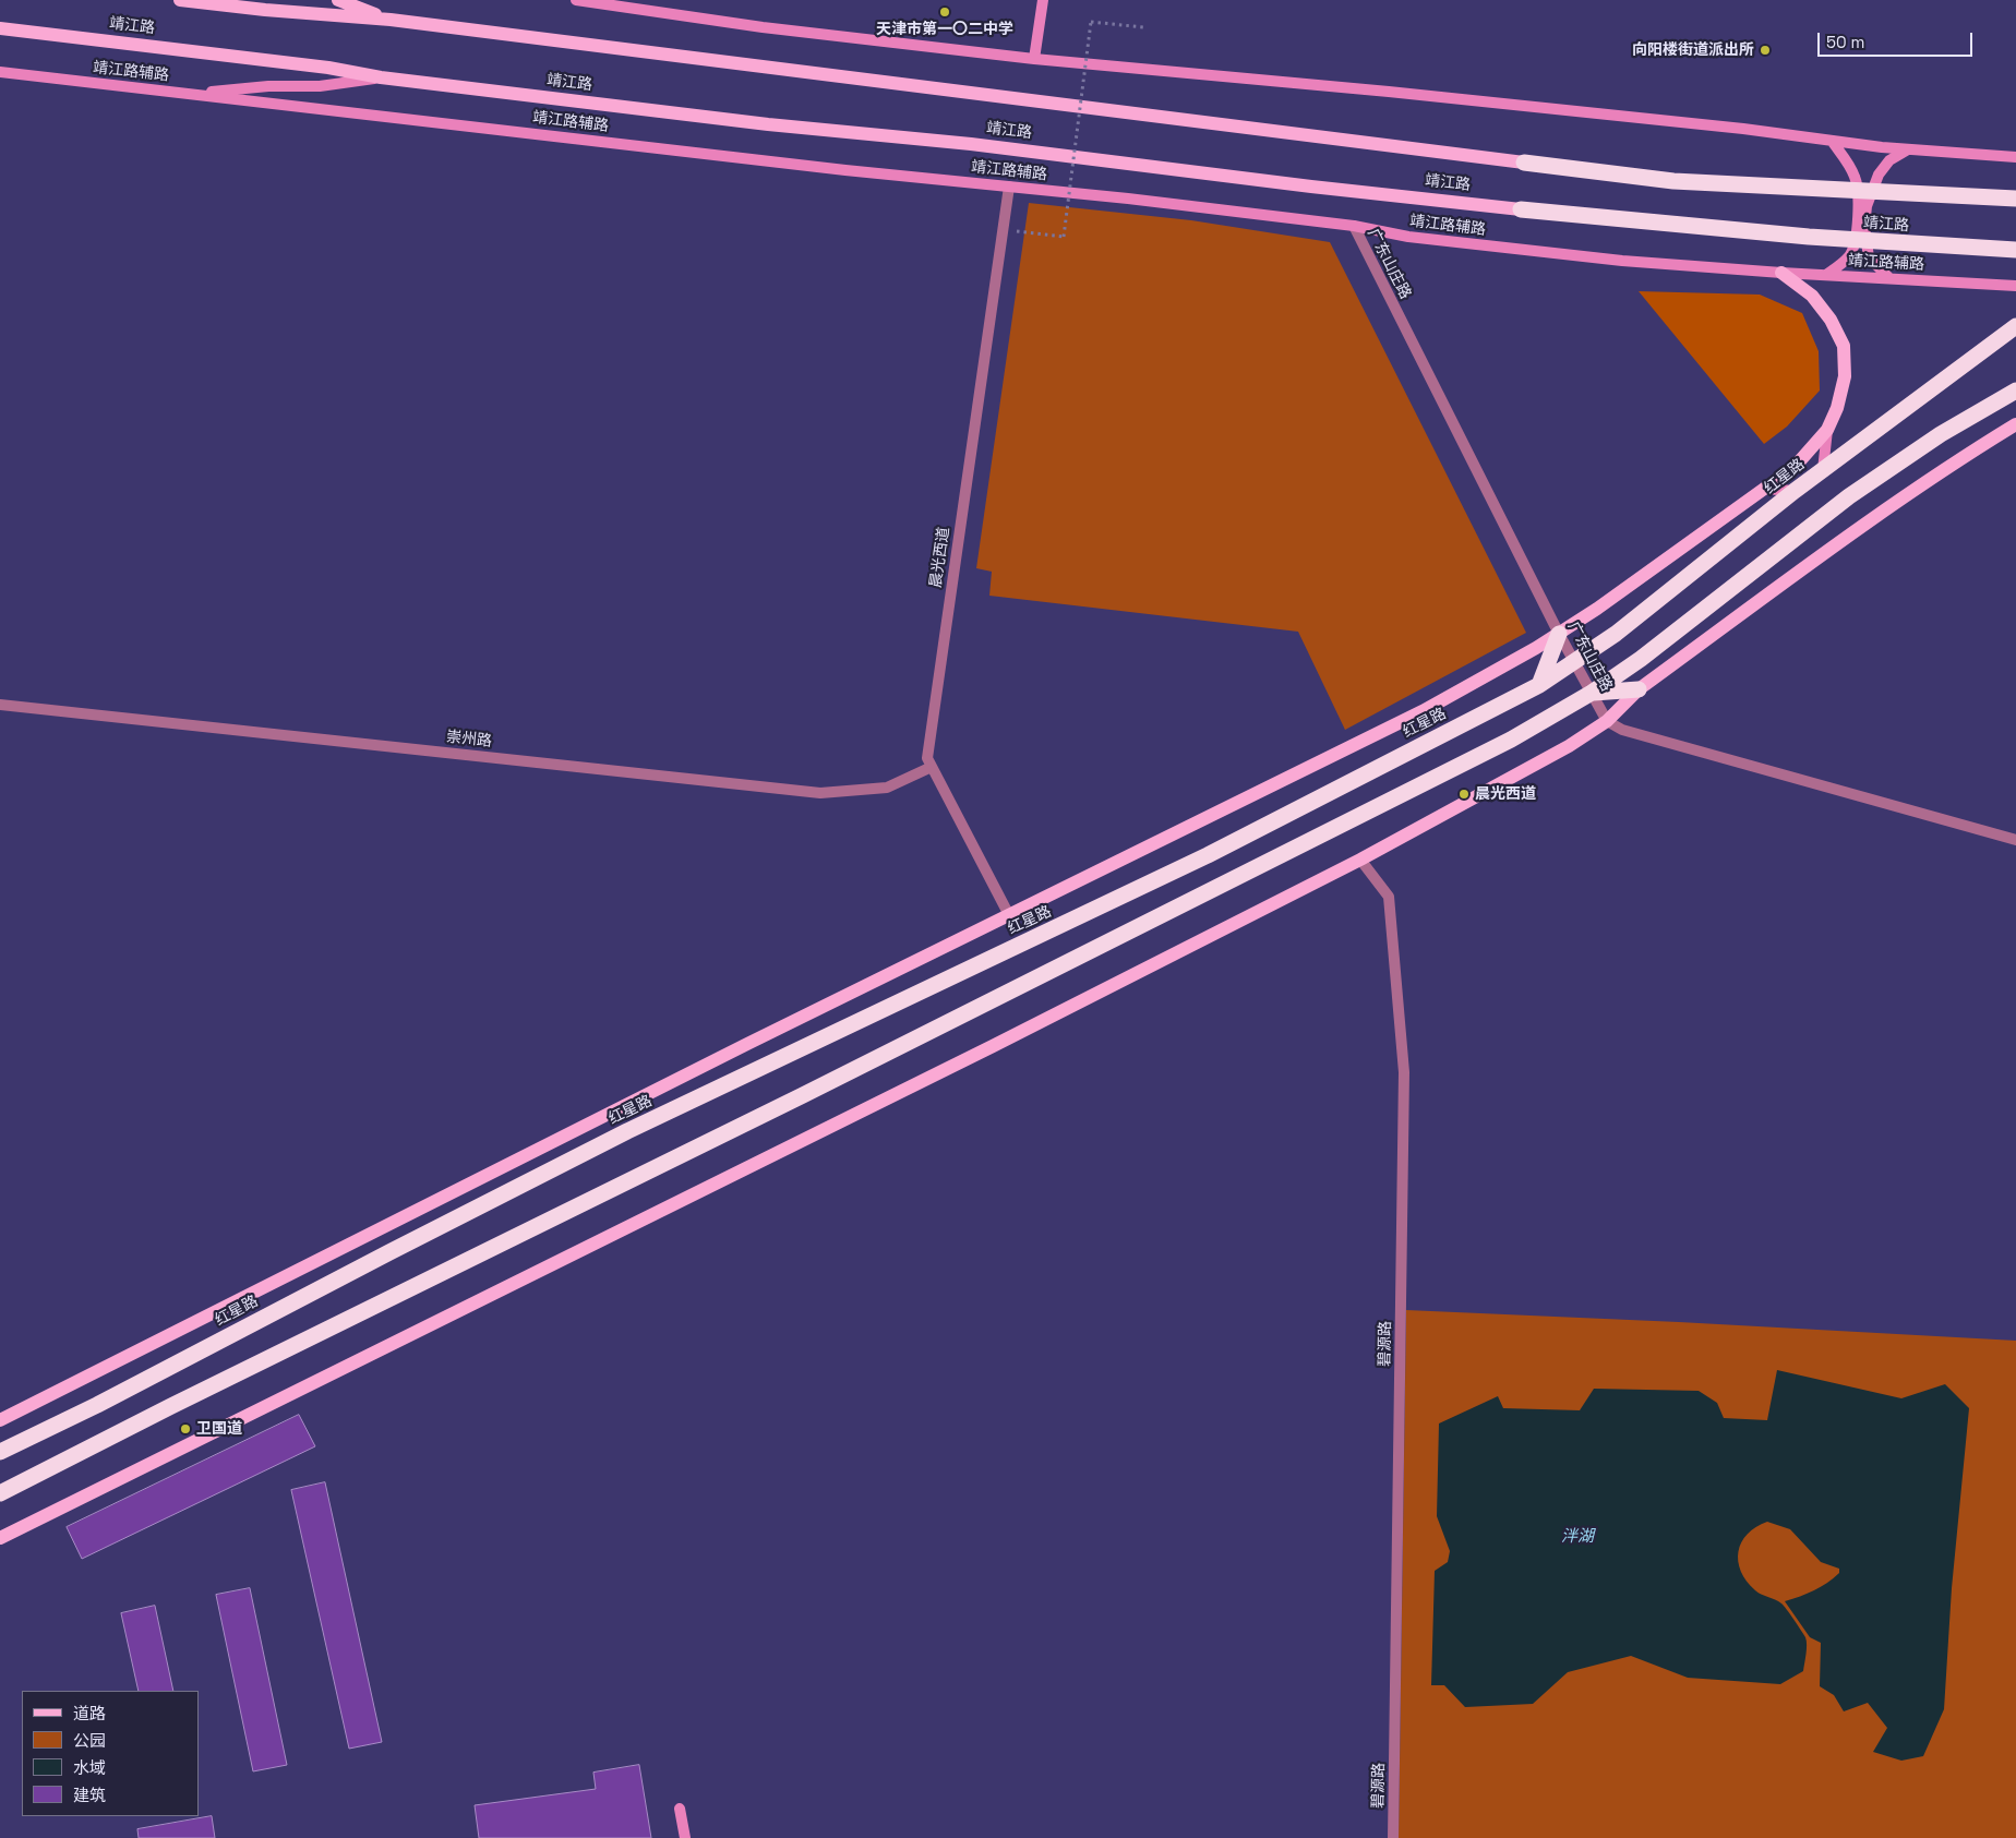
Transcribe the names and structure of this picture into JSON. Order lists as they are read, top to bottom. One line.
{"streets":{"highway":["靖江路","红星路"],"street":["靖江路辅路","广东山庄路","晨光西道","崇州路","碧源路"]},"crossings":[["靖江路辅路","广东山庄路"],["靖江路辅路","晨光西道"],["广东山庄路","红星路"],["晨光西道","崇州路"]],"water":["泮湖"],"places":["天津市第一〇二中学","向阳楼街道派出所","晨光西道","卫国道"],"legend":["道路","公园","水域","建筑"],"scale_bar":"50 m"}
